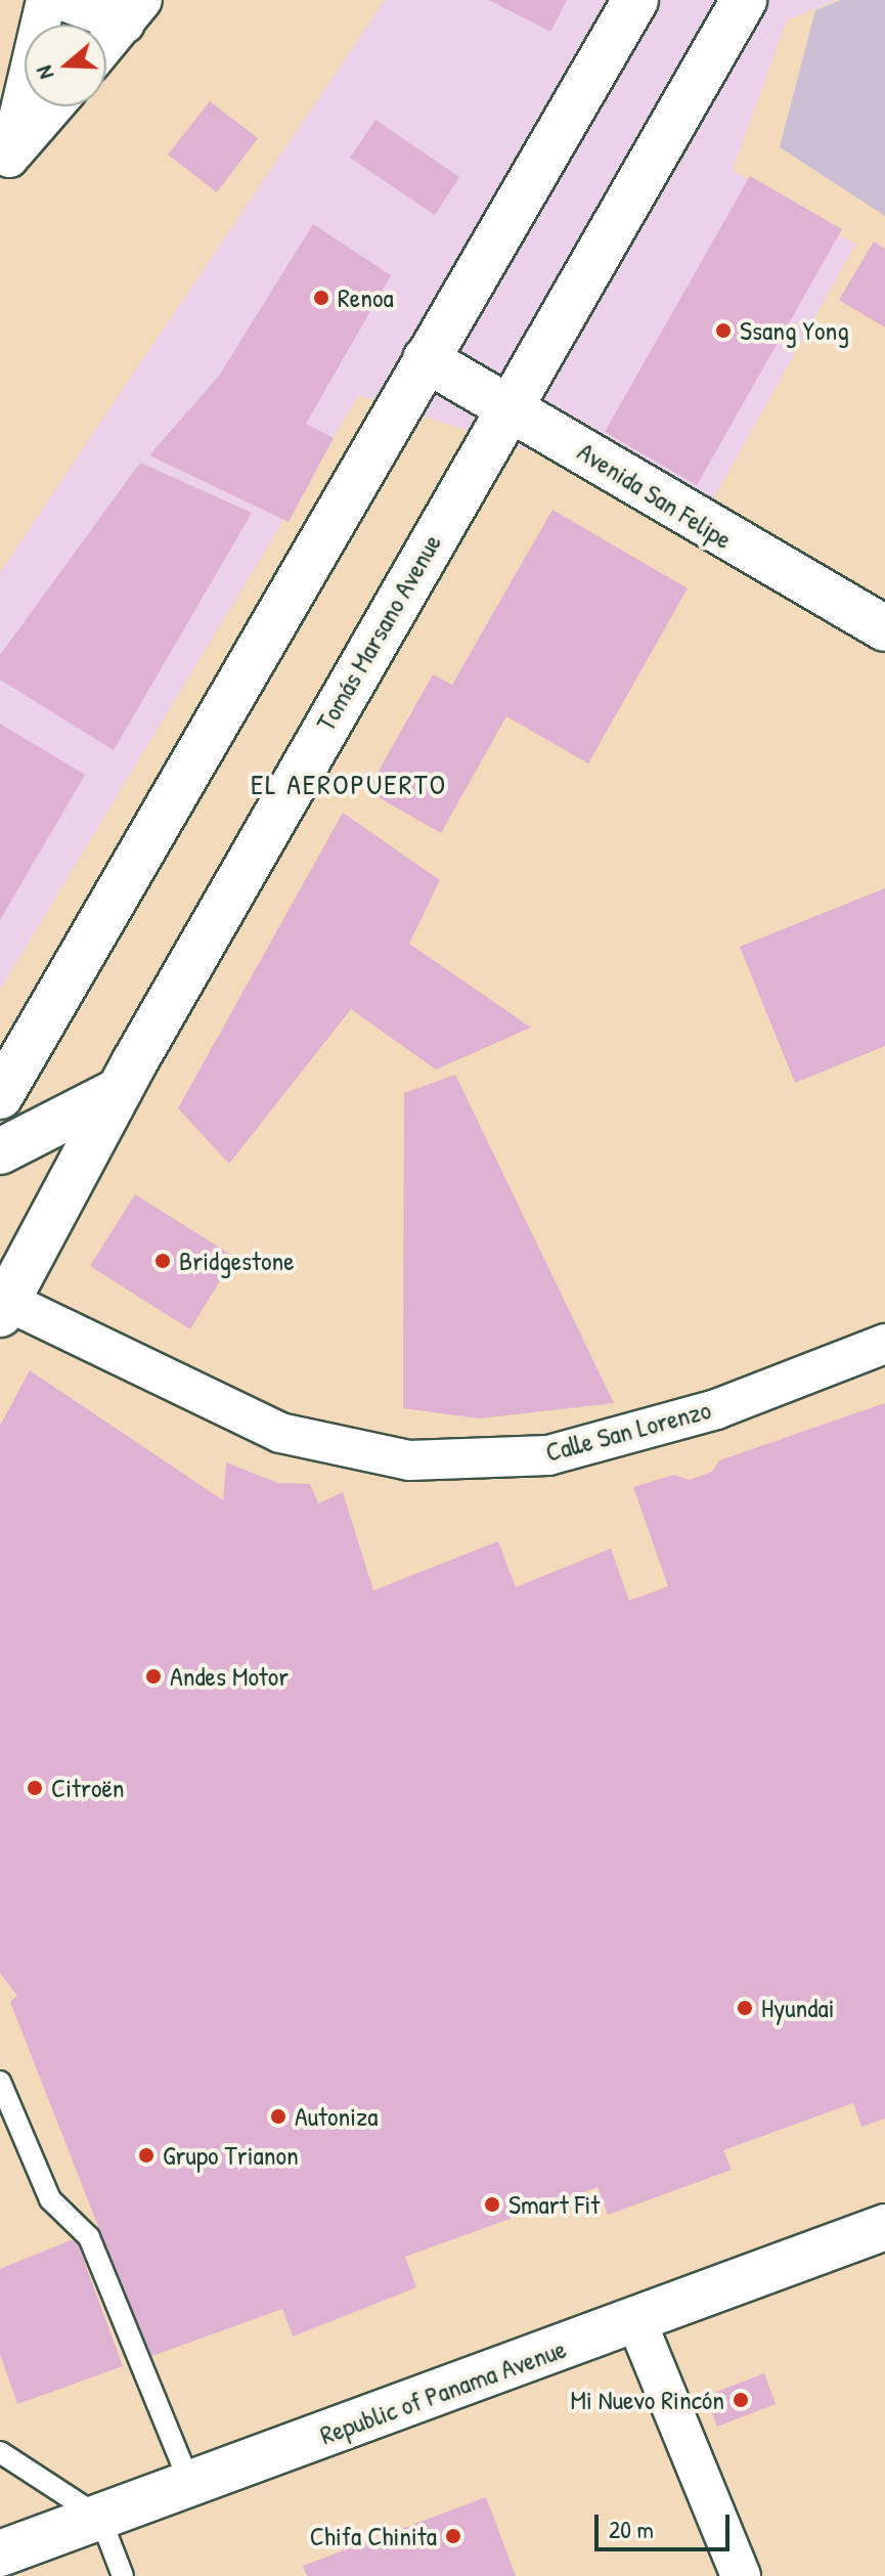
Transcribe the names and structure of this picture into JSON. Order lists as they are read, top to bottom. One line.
{"streets":{"main road":["Avenida San Felipe","Tomás Marsano Avenue","Republic of Panama Avenue"],"street":["Calle San Lorenzo"]},"crossings":[["Avenida San Felipe","Tomás Marsano Avenue"],["Tomás Marsano Avenue","Calle San Lorenzo"]],"districts":["EL AEROPUERTO"],"places":["Renoa","Ssang Yong","Bridgestone","Andes Motor","Citroën","Hyundai","Autoniza","Grupo Trianon","Smart Fit","Mi Nuevo Rincón","Chifa Chinita"],"scale_bar":"20 m","north":"left"}
